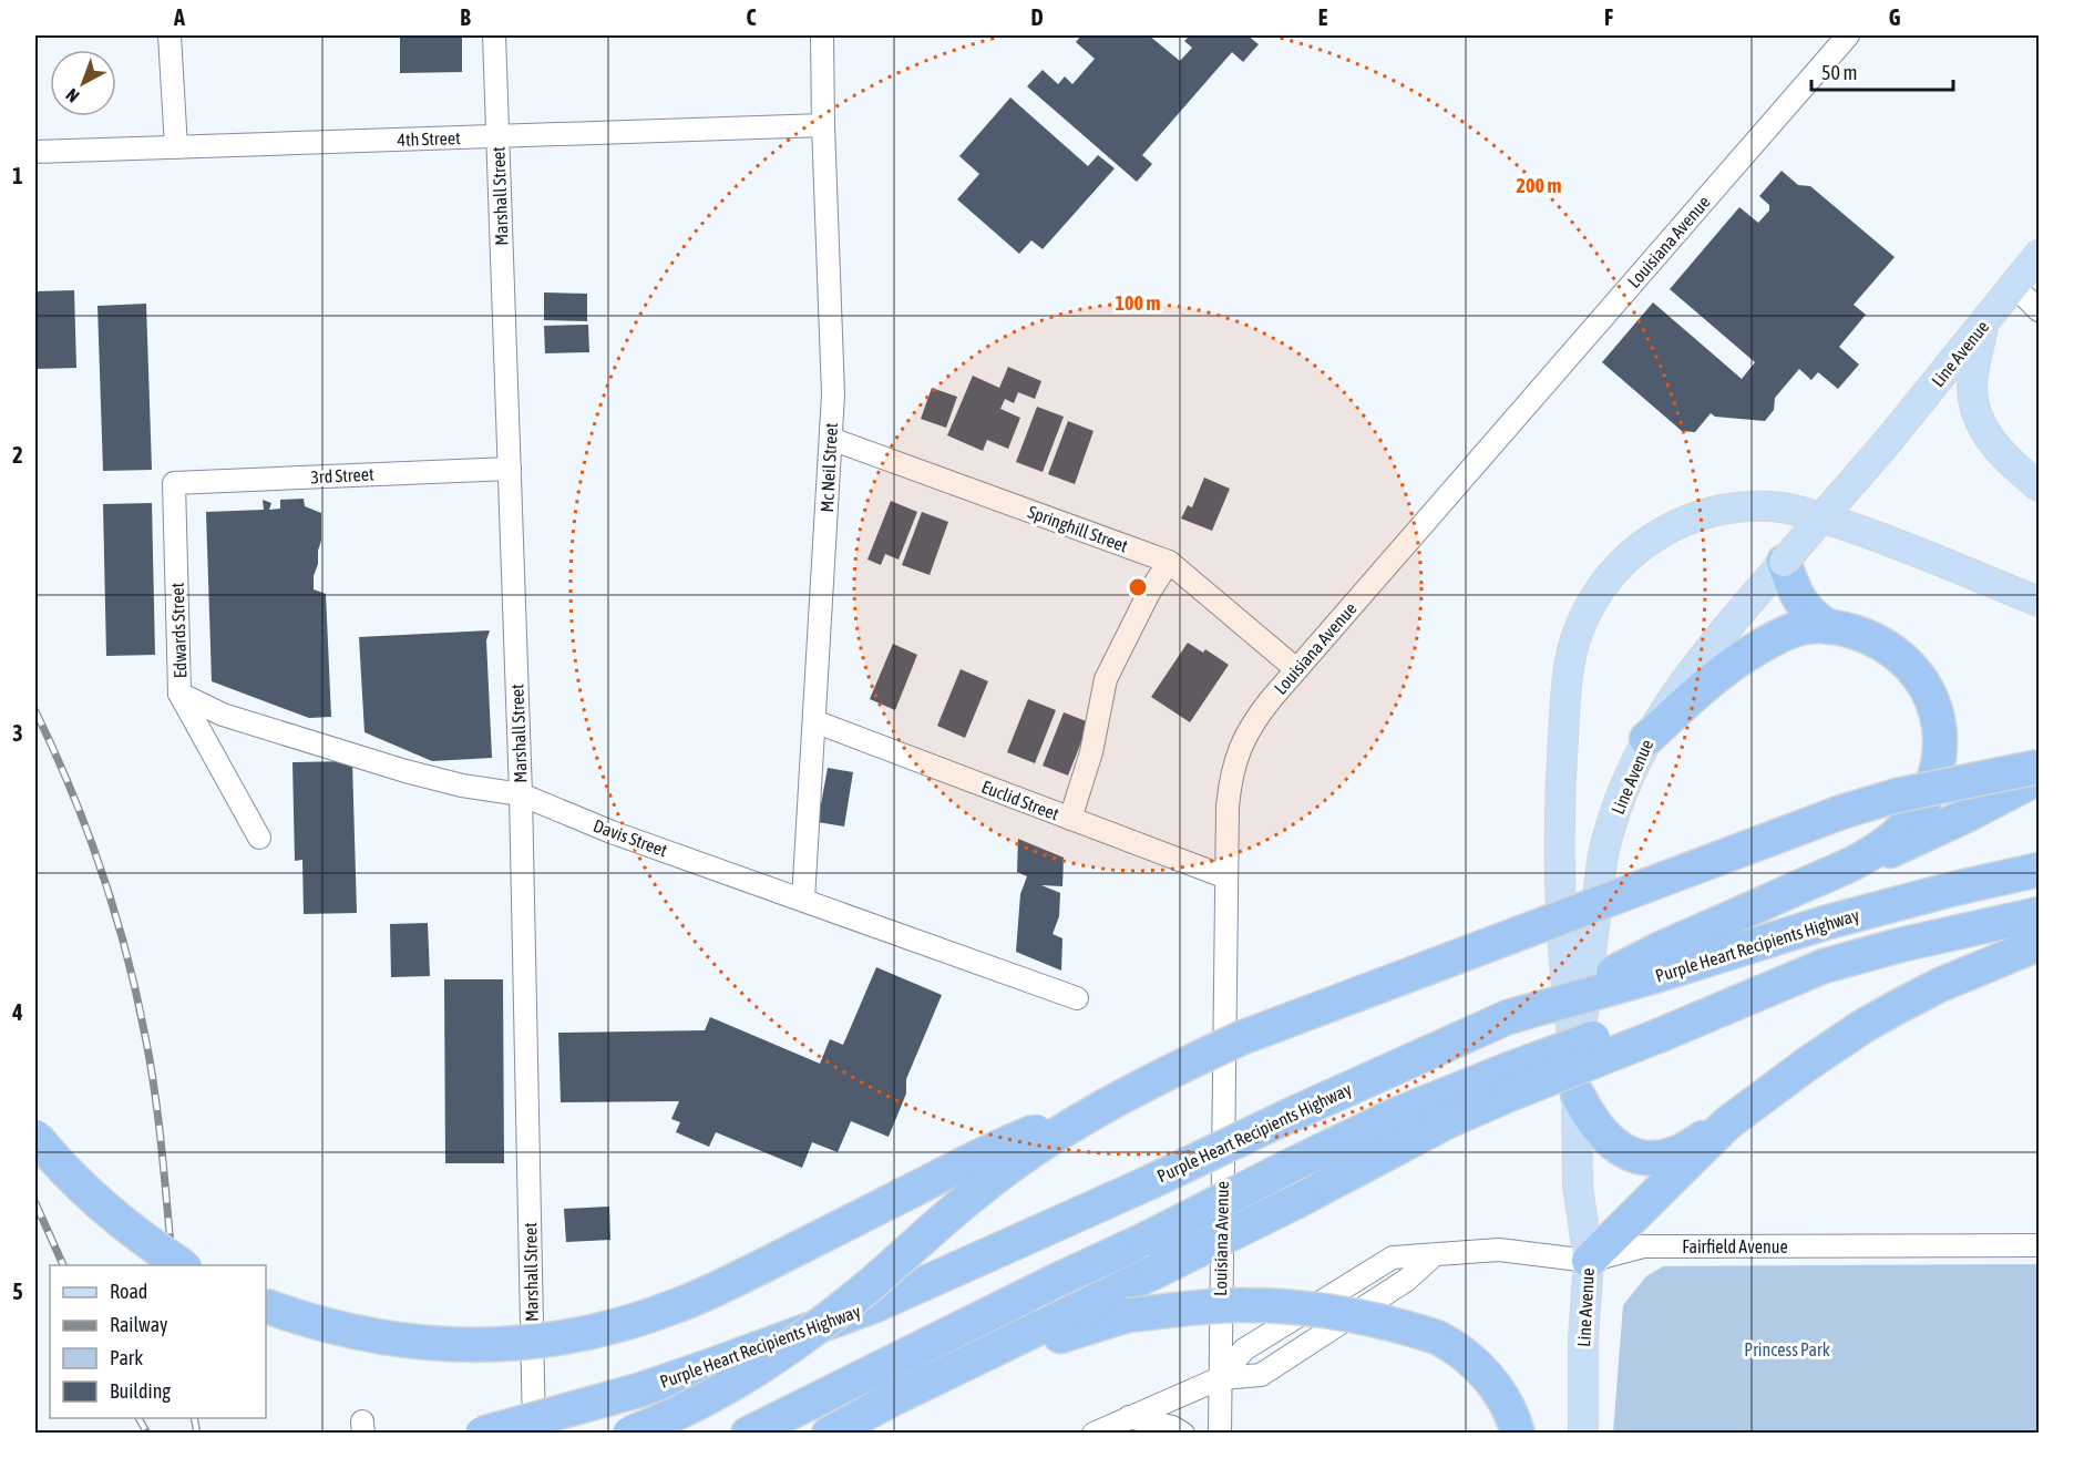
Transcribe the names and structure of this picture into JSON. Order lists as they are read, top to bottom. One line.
{"streets":{"highway":["Purple Heart Recipients Highway"],"main road":["Line Avenue"],"street":["4th Street","Marshall Street","Louisiana Avenue","Mc Neil Street","3rd Street","Springhill Street","Edwards Street","Euclid Street","Davis Street","Fairfield Avenue"]},"crossings":[["4th Street","Marshall Street"],["4th Street","Mc Neil Street"],["Marshall Street","3rd Street"],["Marshall Street","Davis Street"],["Louisiana Avenue","Springhill Street"],["Louisiana Avenue","Euclid Street"],["Louisiana Avenue","Fairfield Avenue"],["Line Avenue","Fairfield Avenue"],["Mc Neil Street","Springhill Street"],["Mc Neil Street","Euclid Street"],["Mc Neil Street","Davis Street"],["3rd Street","Edwards Street"],["Edwards Street","Davis Street"]],"parks":["Princess Park"],"legend":["Road","Railway","Park","Building"],"scale_bar":"50 m","north":"bottom left","grid":{"columns":["A","B","C","D","E","F","G"],"rows":["1","2","3","4","5"]},"rings":["200 m","100 m"]}
